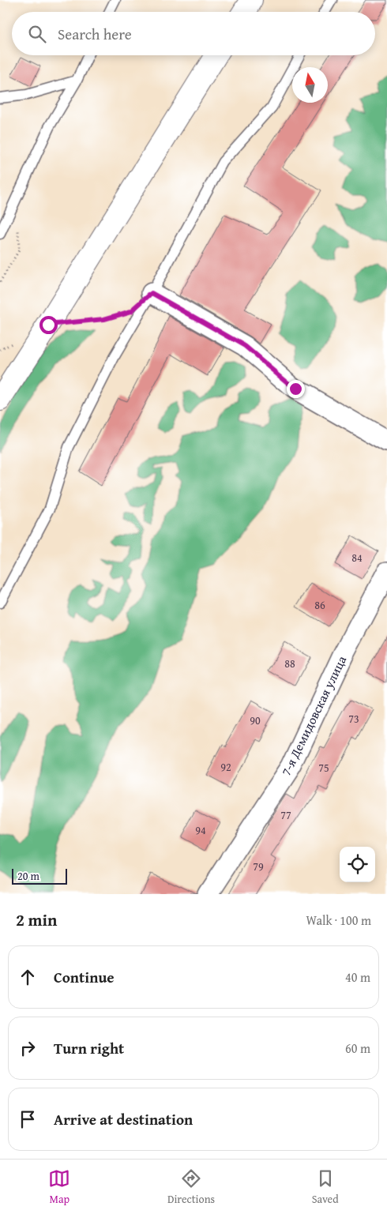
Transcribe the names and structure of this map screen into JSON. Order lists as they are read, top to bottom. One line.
{"streets":{"street":["7-я Демидовская улица"]},"house_numbers":["84","86","88","73","90","92","75","77","94","79"],"scale_bar":"20 m","north":"top","page":{"search":"Search here","scale":"20 m","heading":["2 min","Walk · 100 m"],"list":[["Continue","40 m"],["Turn right","60 m"],"Arrive at destination"],"nav":["Map","Directions","Saved"]}}
